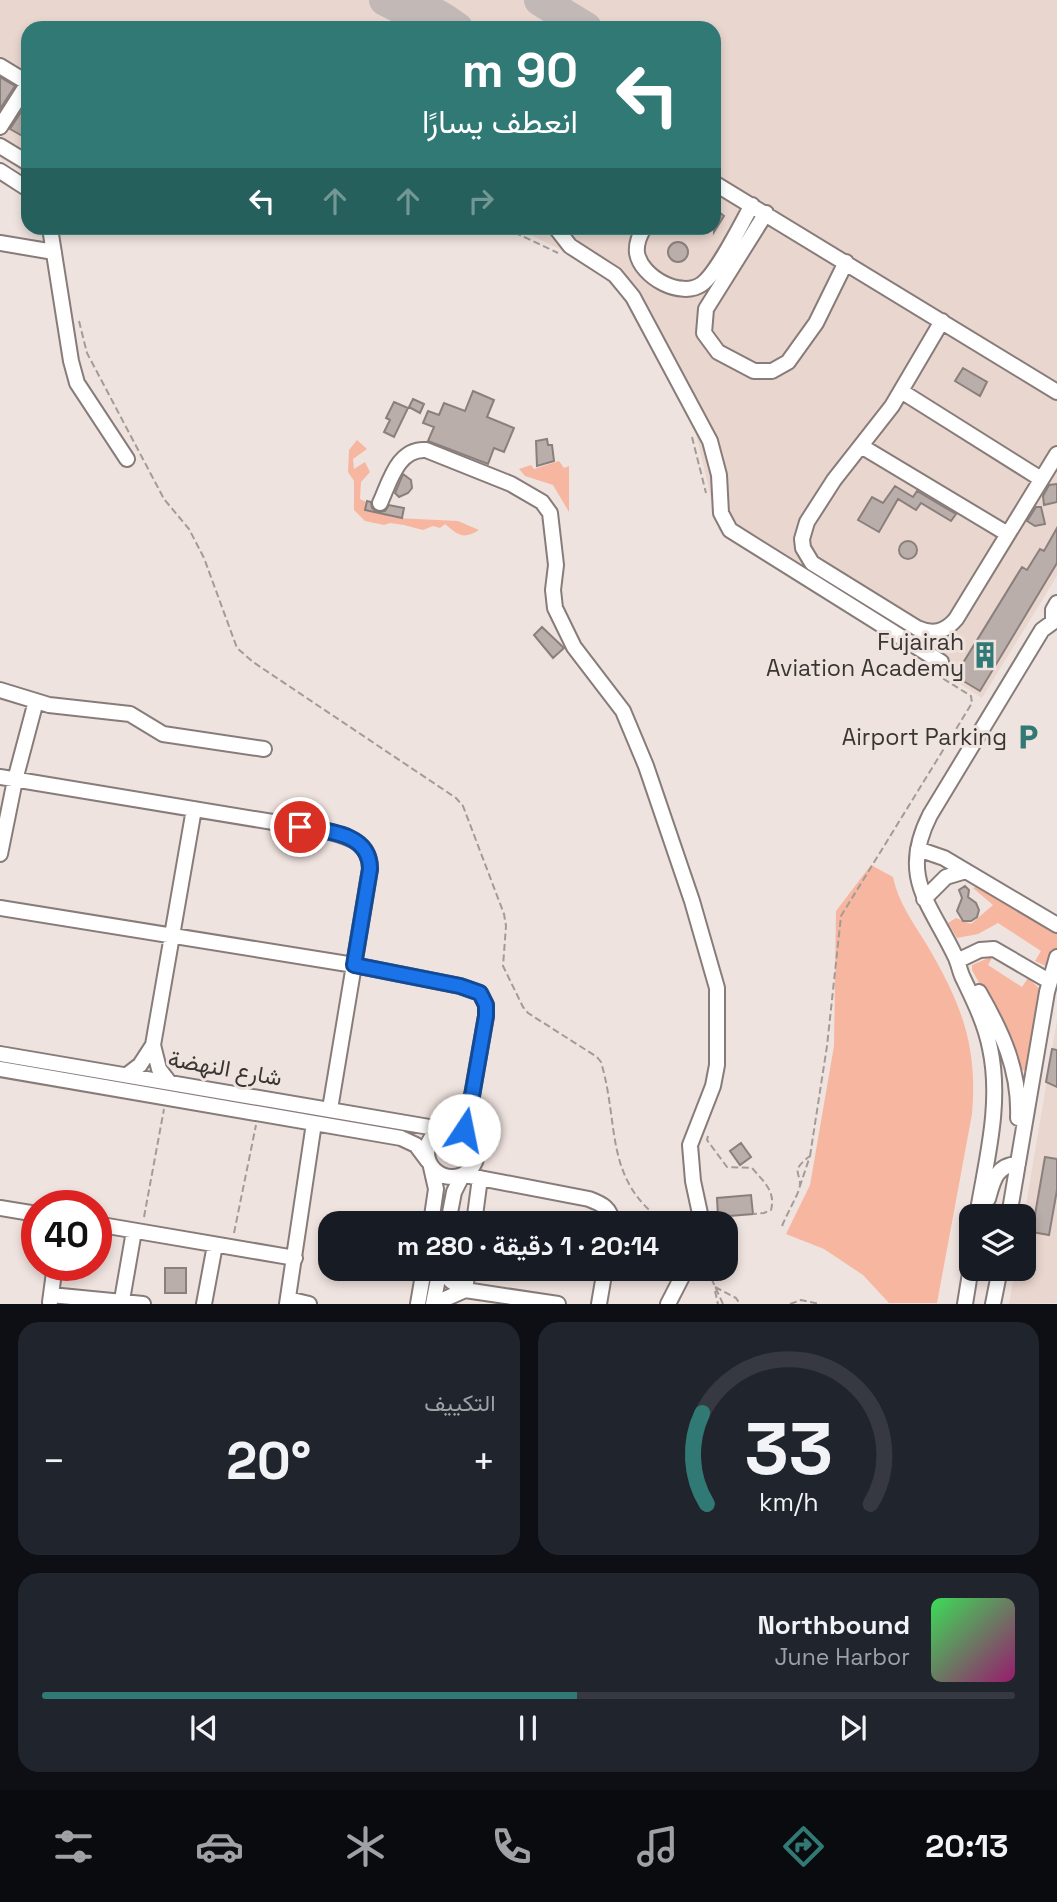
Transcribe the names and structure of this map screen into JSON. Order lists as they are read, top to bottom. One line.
{"streets":{"street":["شارع النهضة"]},"places":{"building":["Fujairah Aviation Academy"],"parking":["Airport Parking"]},"page":{"turn":["90 m","انعطف يسارًا"],"limit":"40","trip":"20:14 · 1 دقيقة · 280 m","tile":"التكييف","heat":["−","20°","+"],"song":["Northbound","June Harbor"],"tabs":"20:13","gauge":["33","km/h"]}}
